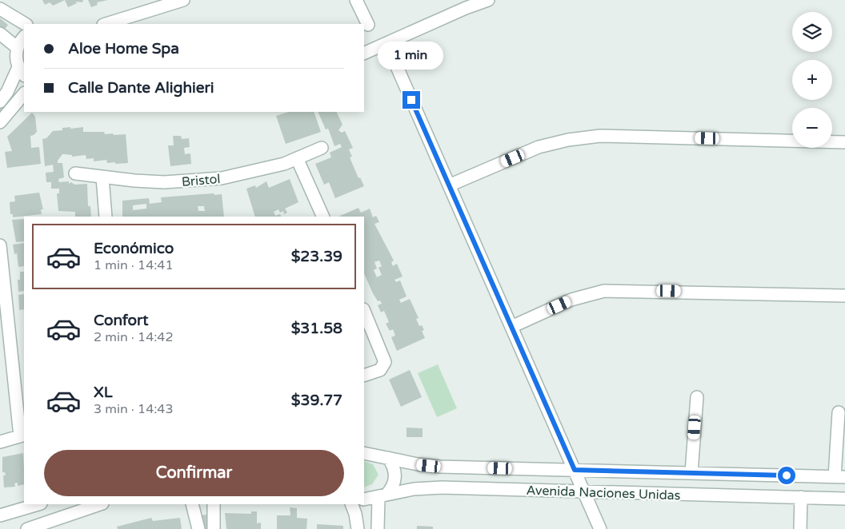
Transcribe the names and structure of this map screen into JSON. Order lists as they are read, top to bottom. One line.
{"streets":{"street":["Bristol","Avenida Naciones Unidas"]},"page":{"map_buttons":["+","−"],"banner":["Aloe Home Spa","Calle Dante Alighieri"],"bubble":"1 min","list":[{"name":"Económico","note":"1 min · 14:41","value":"$23.39"},{"name":"Confort","note":"2 min · 14:42","value":"$31.58"},{"name":"XL","note":"3 min · 14:43","value":"$39.77"}],"buttons":"Confirmar"}}
